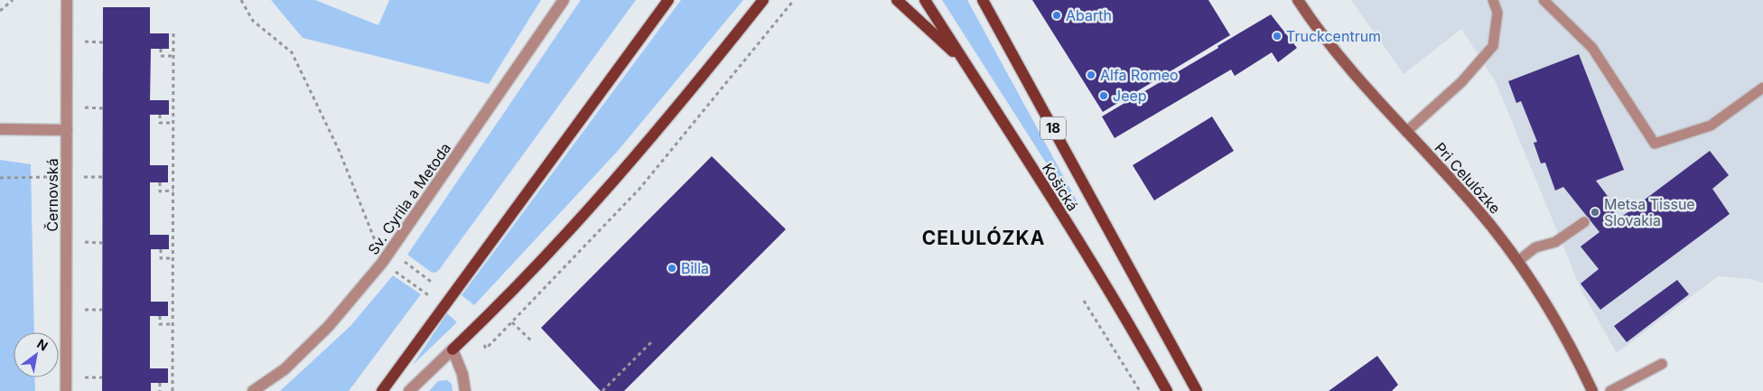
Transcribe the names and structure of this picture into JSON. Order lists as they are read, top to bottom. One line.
{"streets":{"main road":["18","Košická"],"street":["Pri Celulózke","Černovská","Sv. Cyrila a Metoda"]},"districts":["CELULÓZKA"],"places":["Abarth","Truckcentrum","Alfa Romeo","Jeep","Metsa Tissue Slovakia","Billa"],"north":"top right"}
